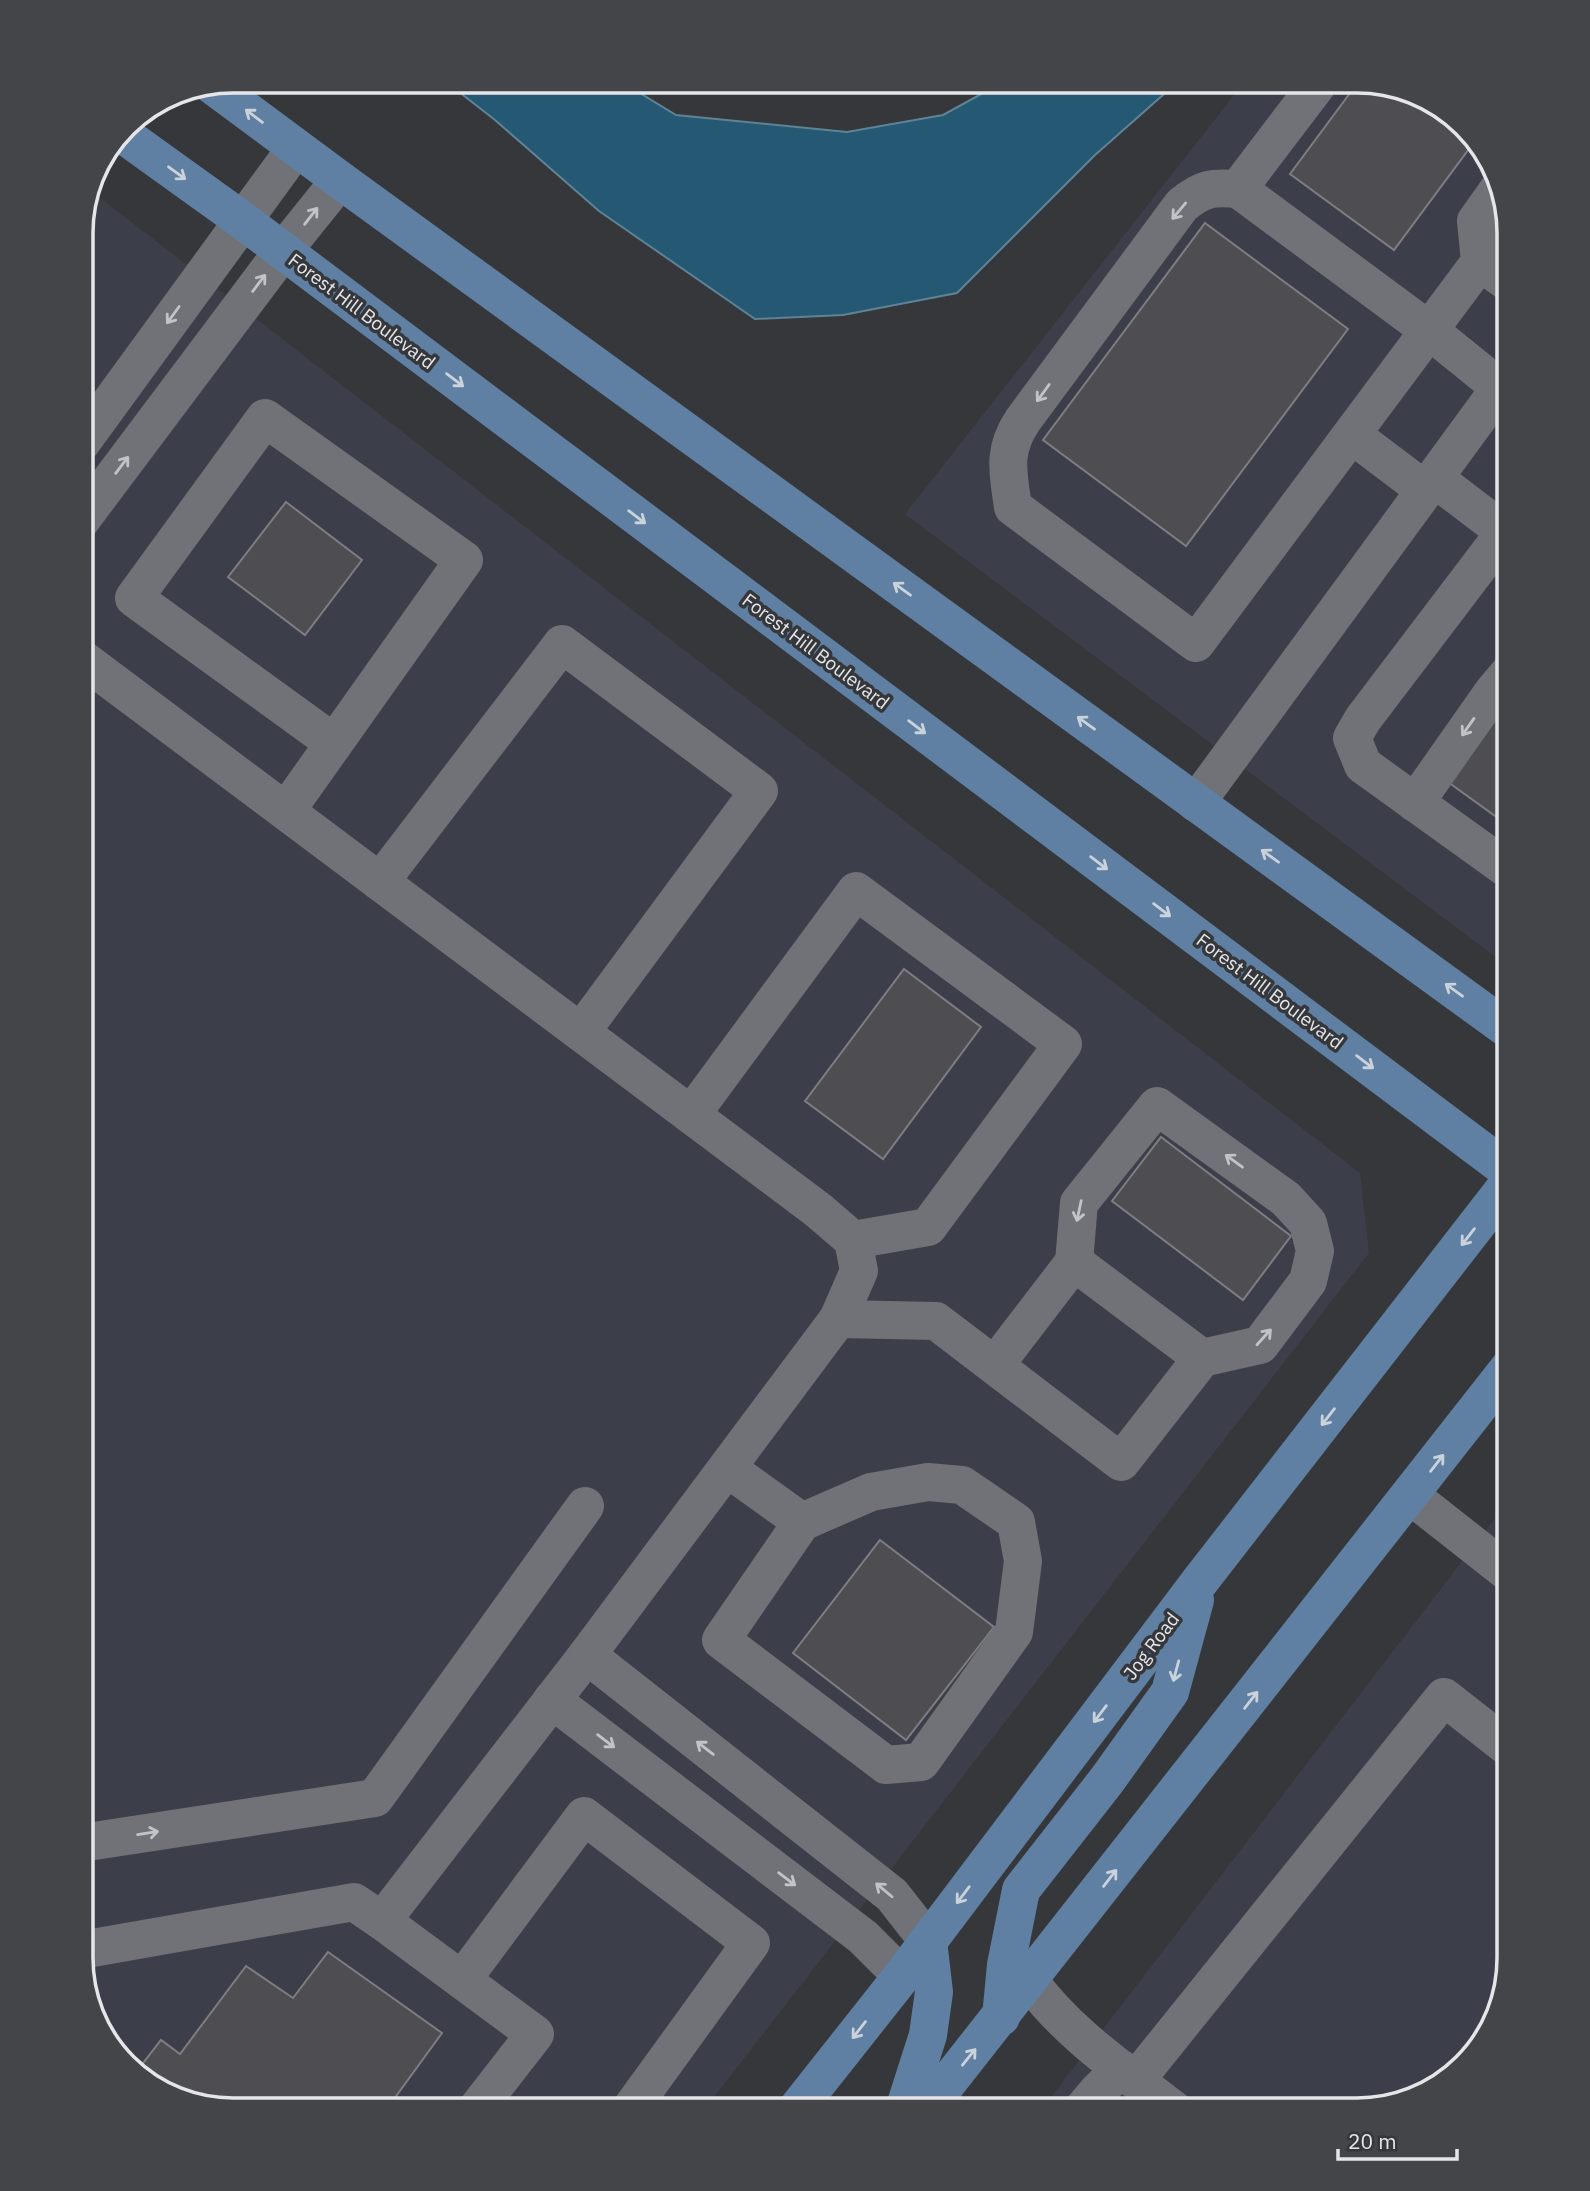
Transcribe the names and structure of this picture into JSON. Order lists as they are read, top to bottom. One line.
{"streets":{"main road":["Forest Hill Boulevard","Jog Road"]},"scale_bar":"20 m"}
